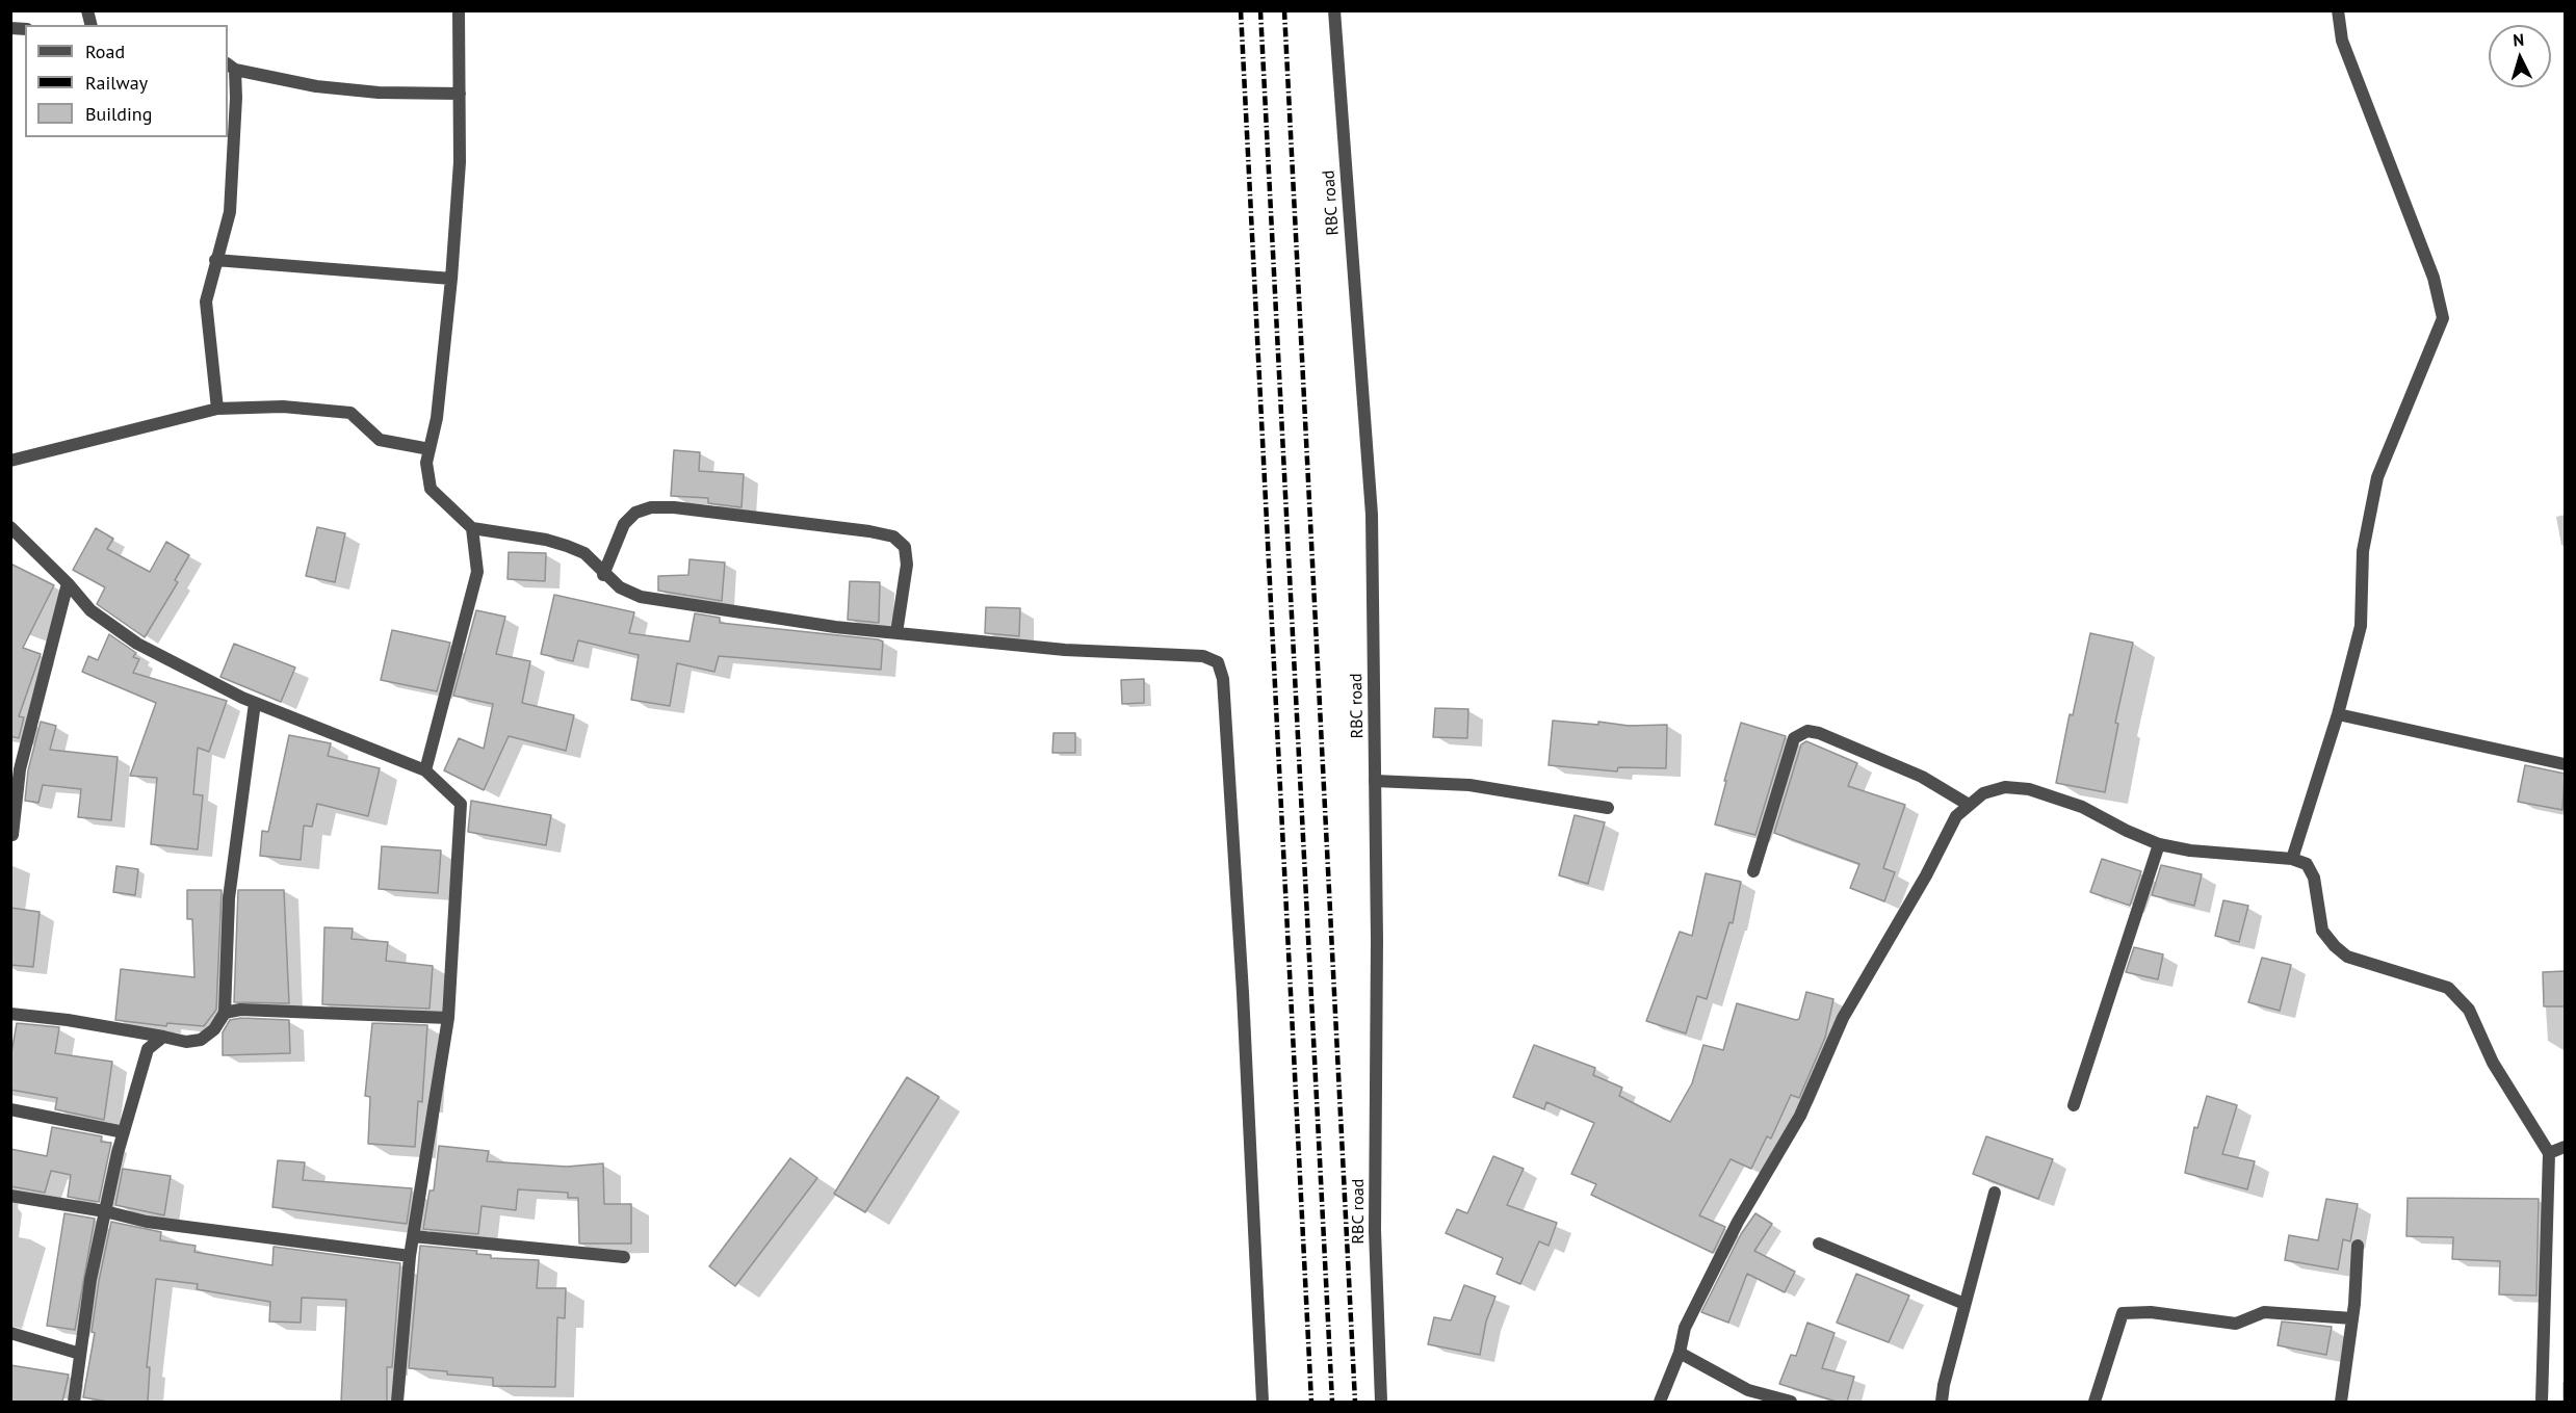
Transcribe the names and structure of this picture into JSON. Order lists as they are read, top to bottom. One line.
{"streets":{"street":["RBC road"]},"legend":["Road","Railway","Building"],"north":"top"}
